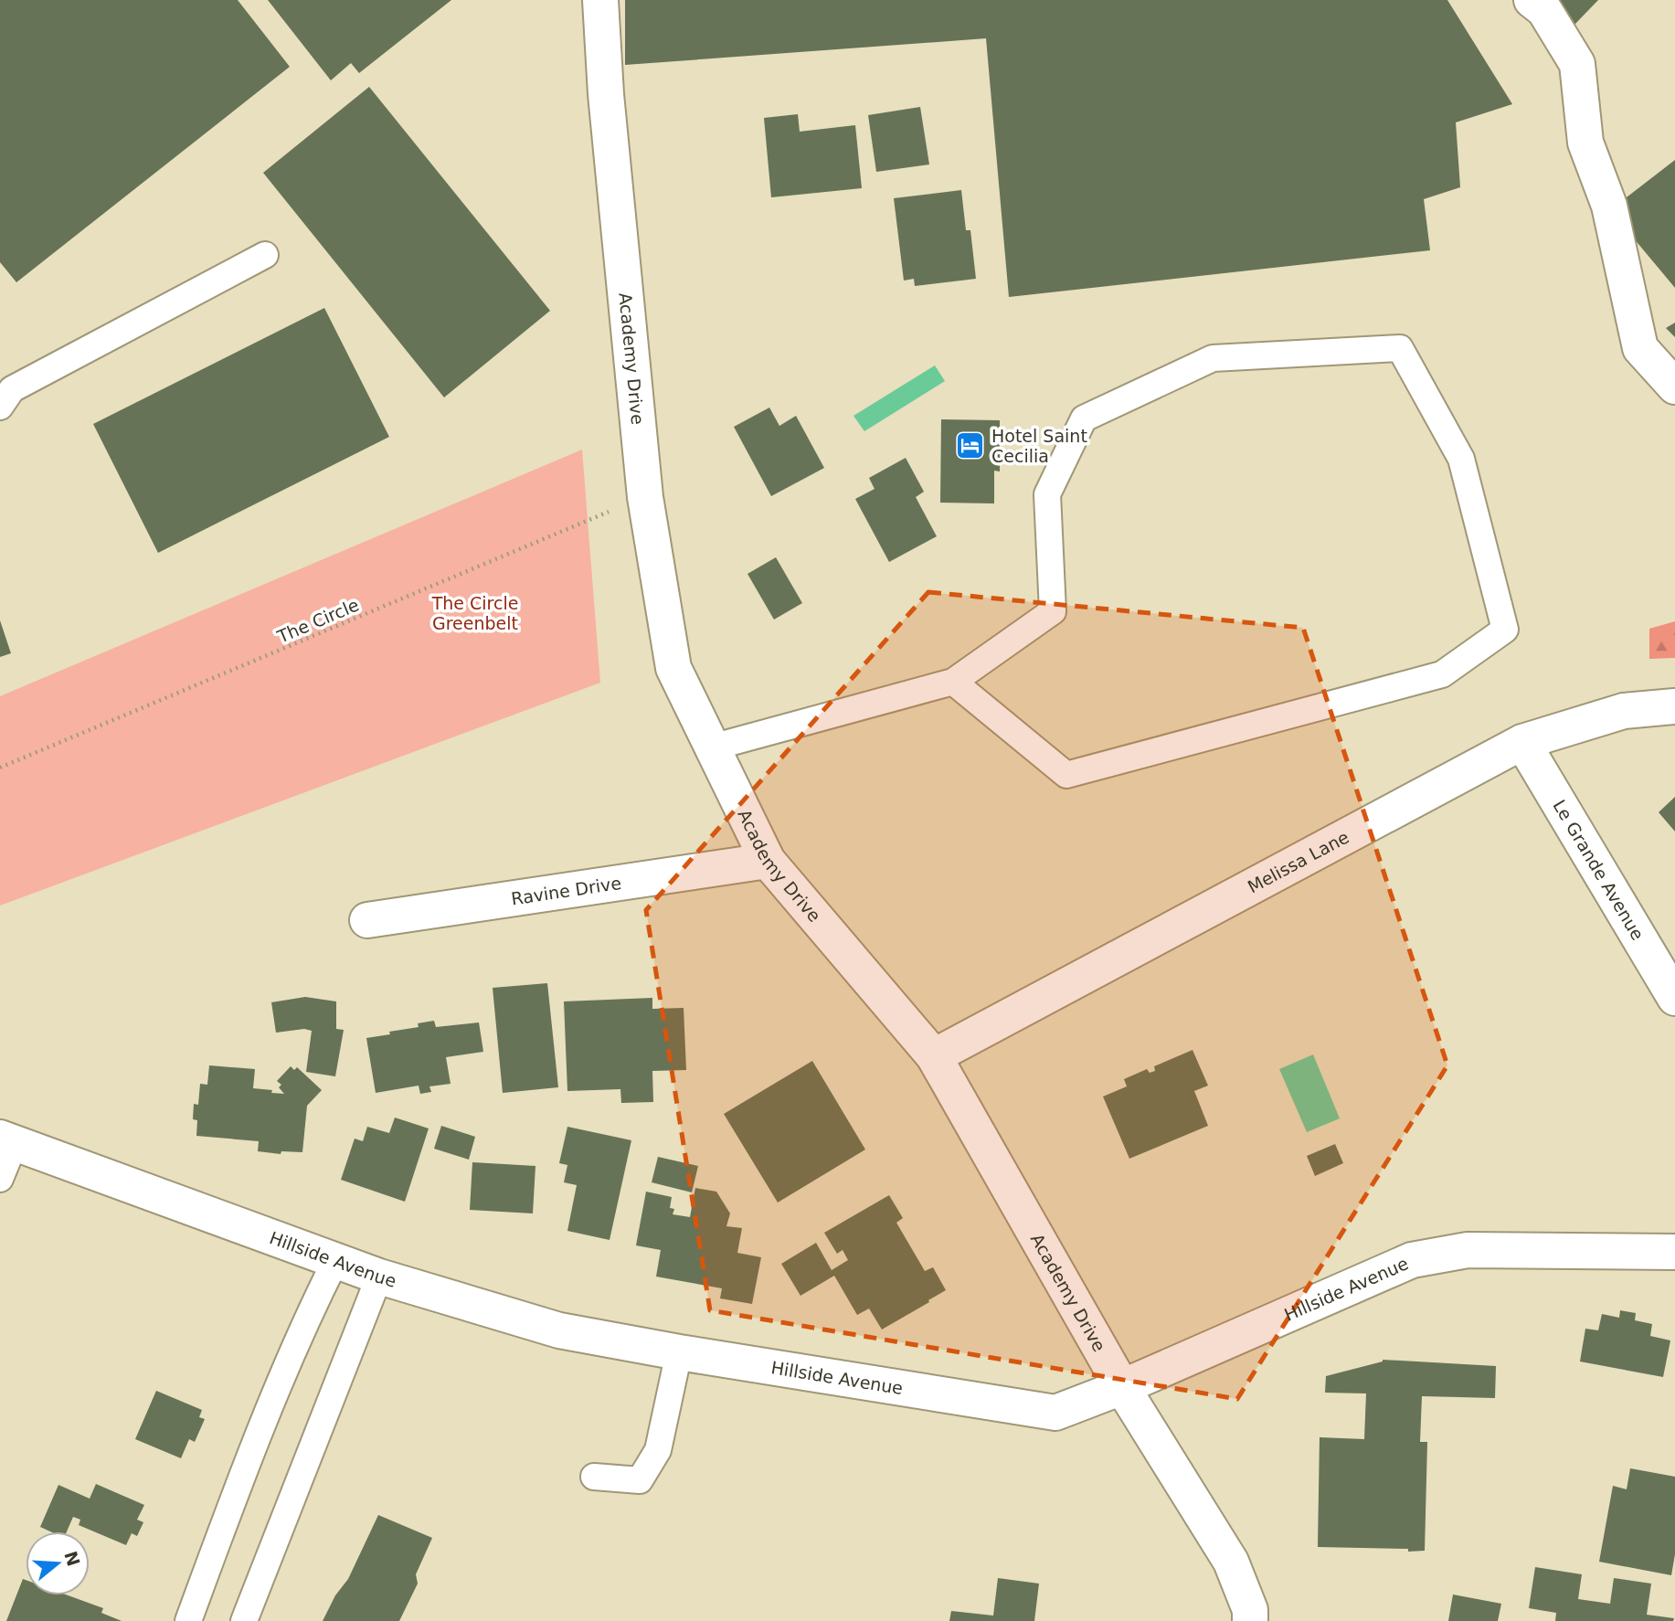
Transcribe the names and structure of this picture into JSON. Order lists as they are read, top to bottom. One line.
{"streets":{"street":["Academy Drive","Melissa Lane","Le Grande Avenue","Ravine Drive","Hillside Avenue"],"path":["The Circle"]},"crossings":[["Academy Drive","The Circle"],["Academy Drive","Melissa Lane"],["Academy Drive","Ravine Drive"],["Academy Drive","Hillside Avenue"],["Melissa Lane","Le Grande Avenue"]],"parks":["The Circle Greenbelt"],"places":{"hotel":["Hotel Saint Cecilia"]},"north":"right"}
